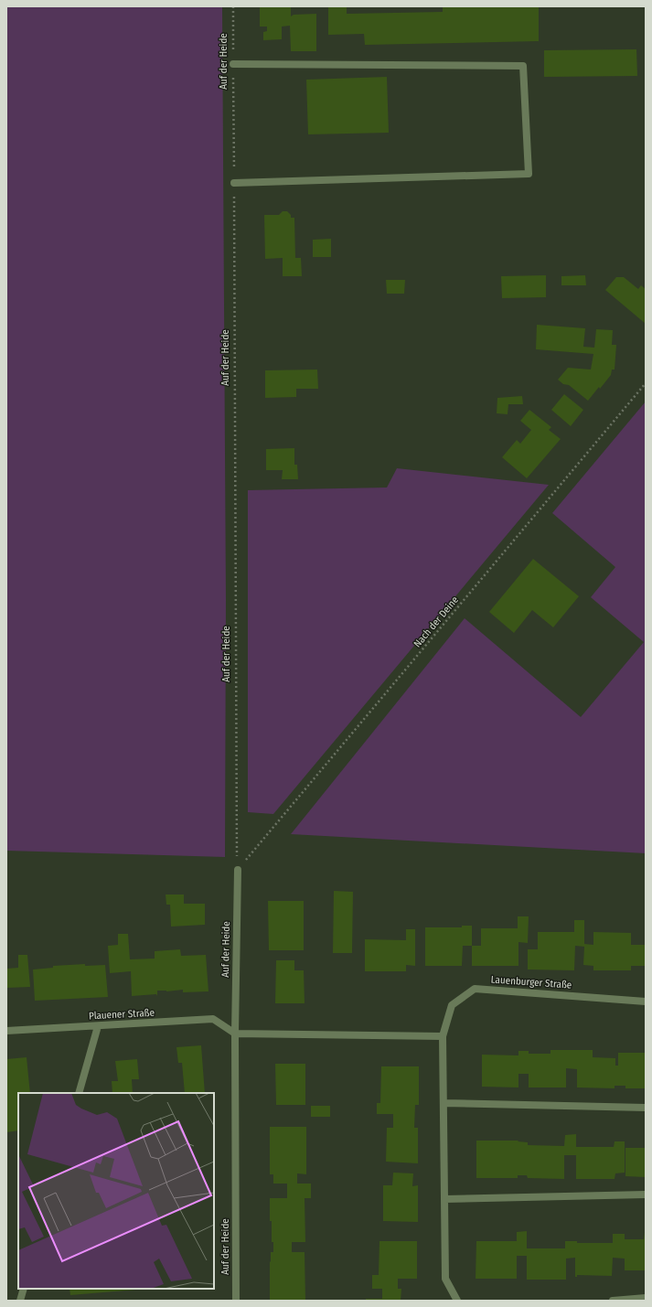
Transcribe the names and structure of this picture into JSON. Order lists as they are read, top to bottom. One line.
{"streets":{"street":["Auf der Heide","Lauenburger Straße","Plauener Straße"],"path":["Nach der Deine"]},"crossings":[["Auf der Heide","Nach der Deine"],["Auf der Heide","Plauener Straße"]]}
